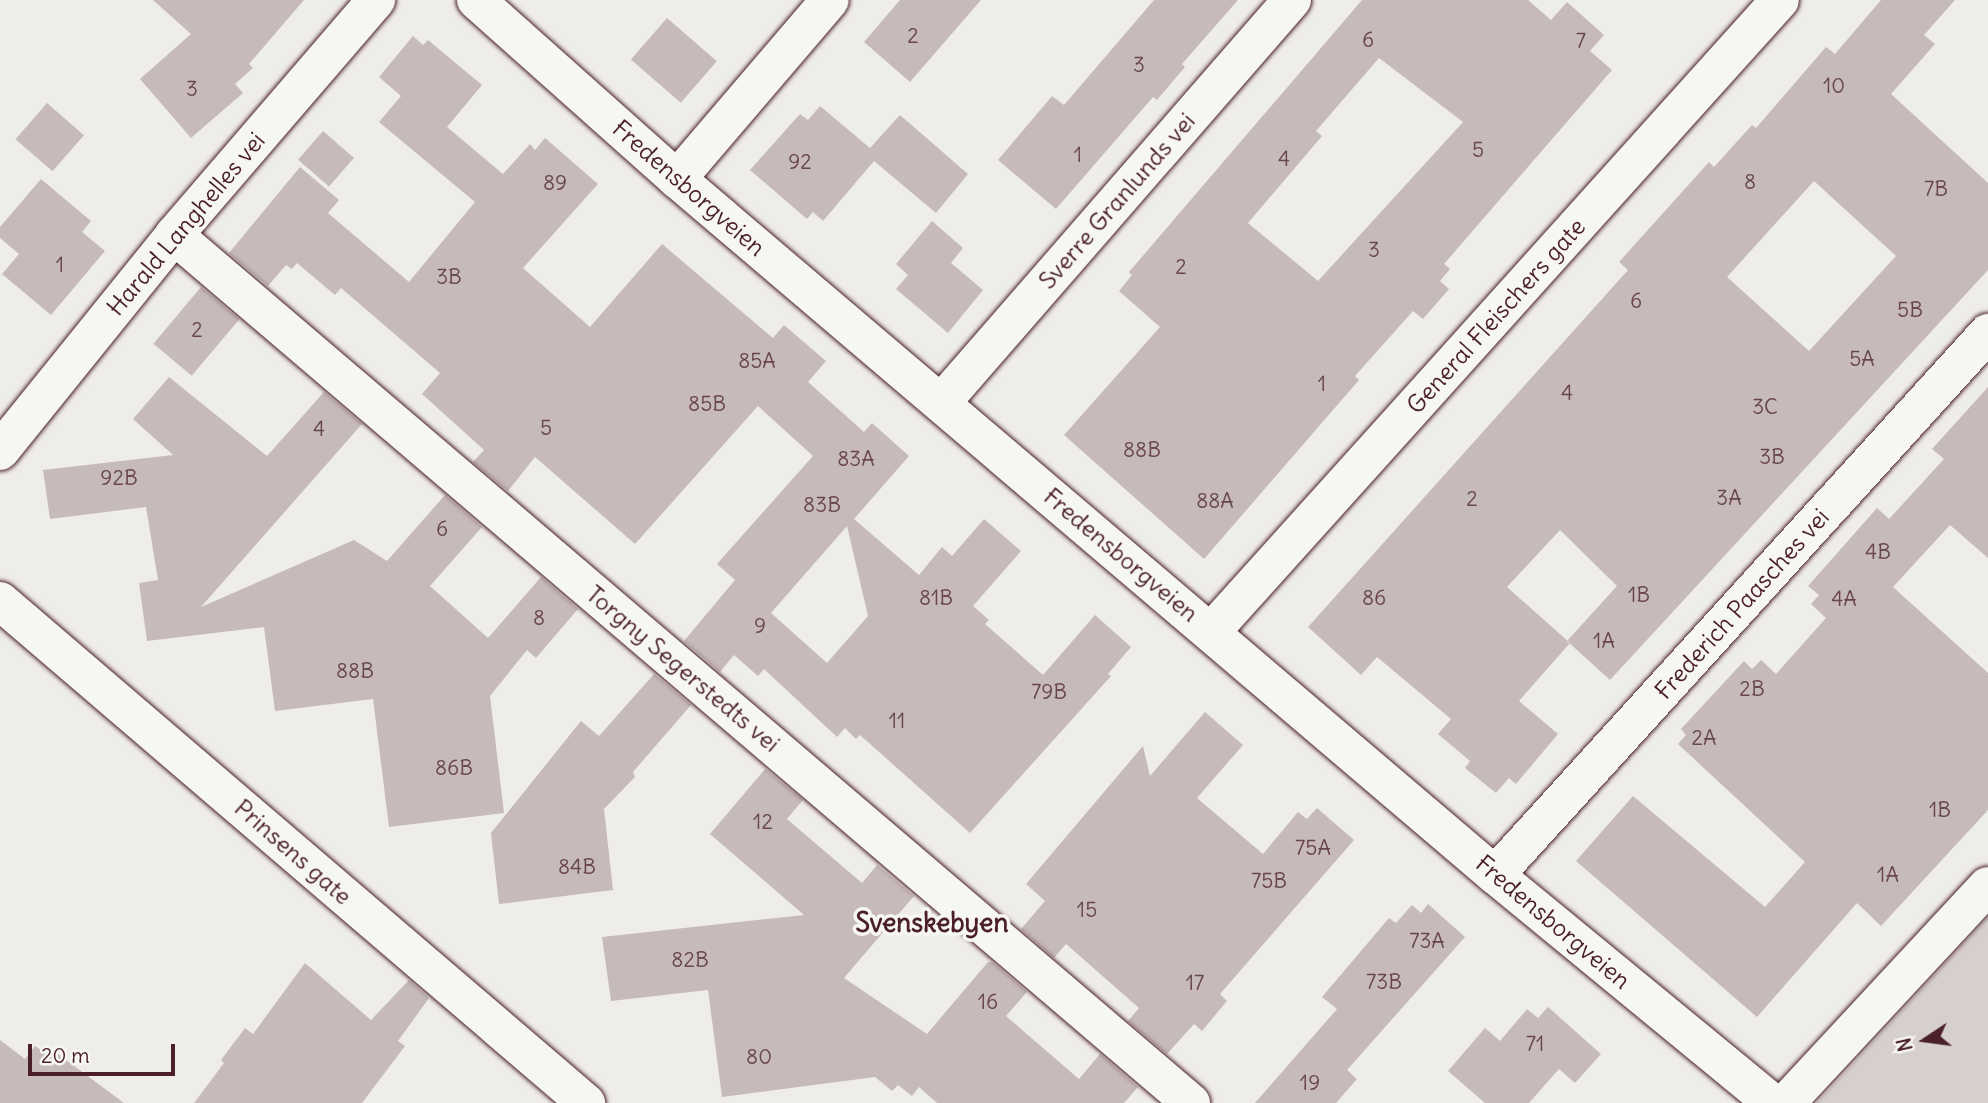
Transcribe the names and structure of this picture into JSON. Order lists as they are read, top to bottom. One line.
{"streets":{"street":["Fredensborgveien","Sverre Granlunds vei","Harald Langhelles vei","General Fleischers gate","Frederich Paasches vei","Torgny Segerstedts vei","Prinsens gate"]},"crossings":[["Fredensborgveien","Sverre Granlunds vei"],["Fredensborgveien","General Fleischers gate"],["Fredensborgveien","Frederich Paasches vei"],["Harald Langhelles vei","Torgny Segerstedts vei"]],"districts":["Svenskebyen"],"house_numbers":["2","6","7","3","10","3","5","1","4","92","8","89","7B","3","1","2","3B","6","5B","2","5A","85A","1","4","85B","3C","5","4","88B","3B","83A","92B","3A","2","88A","83B","6","4B","1B","81B","86","4A","8","9","1A","88B","2B","79B","11","2A","86B","1B","12","75A","84B","1A","75B","15","73A","82B","73B","17","16","71","80","19"],"scale_bar":"20 m","north":"left"}
